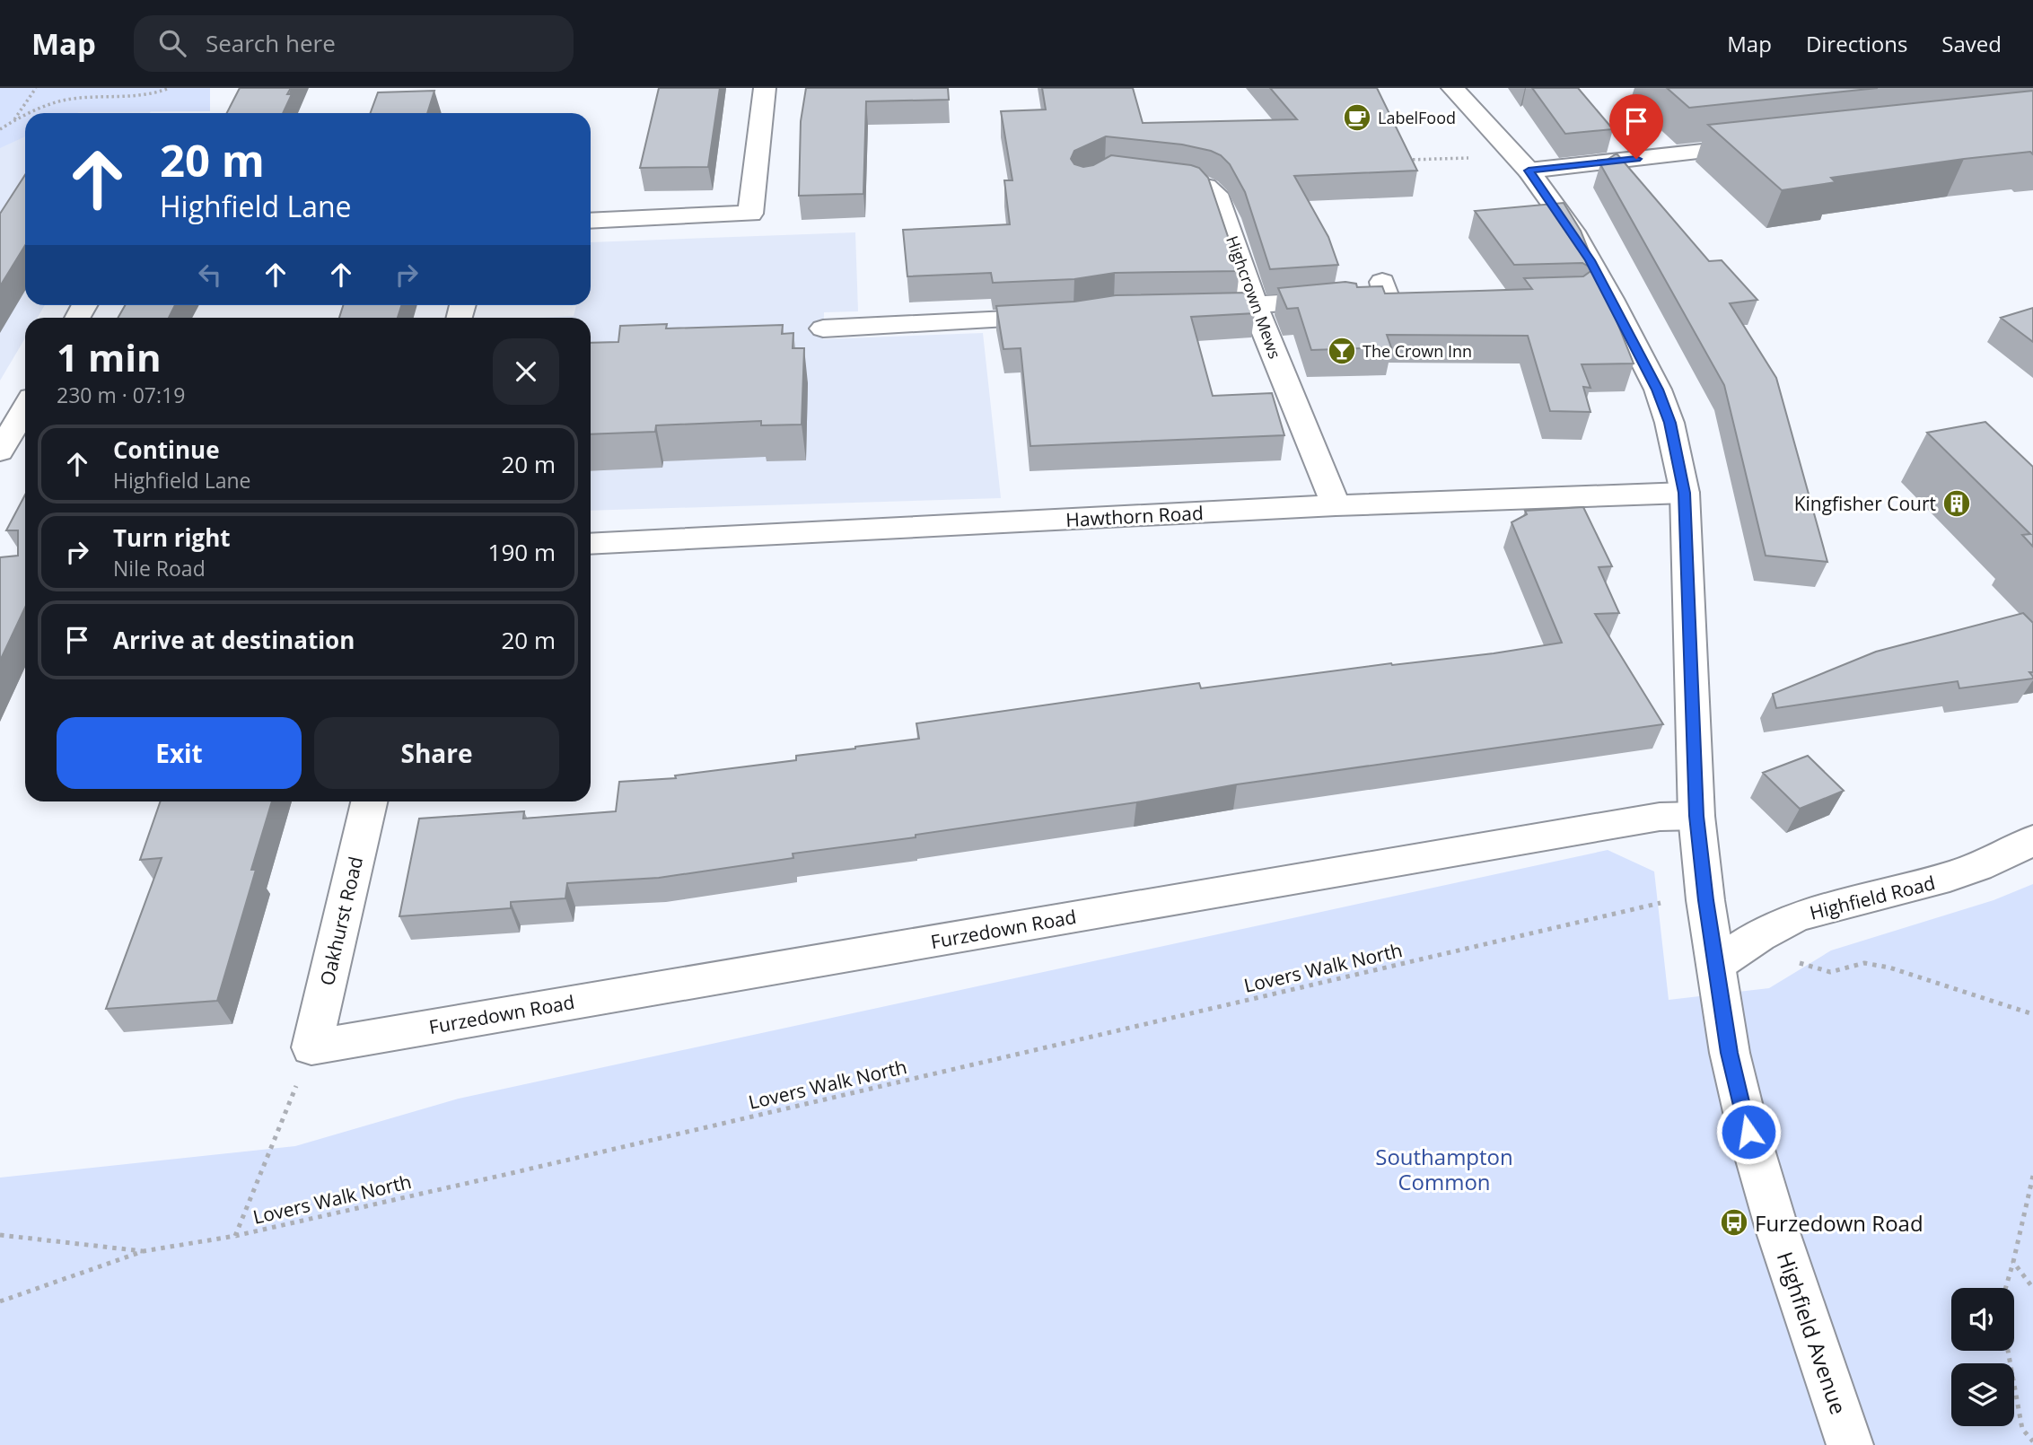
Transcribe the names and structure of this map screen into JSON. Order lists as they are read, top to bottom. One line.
{"streets":{"street":["Highcrown Mews","Hawthorn Road","Highfield Road","Oakhurst Road","Furzedown Road","Highfield Avenue"],"path":["Lovers Walk North"]},"crossings":[["Highcrown Mews","Hawthorn Road"],["Hawthorn Road","Highfield Avenue"],["Highfield Road","Highfield Avenue"],["Oakhurst Road","Furzedown Road"],["Furzedown Road","Highfield Avenue"]],"parks":["Southampton Common"],"places":{"cafe":["LabelFood"],"bar":["The Crown Inn"],"building":["Kingfisher Court"],"bus stop":["Furzedown Road"]},"page":{"header":"Map","search":"Search here","nav":["Map","Directions","Saved"],"turn":["20 m","Highfield Lane"],"heading":["1 min","230 m · 07:19"],"list":[{"name":"Continue","note":"Highfield Lane","value":"20 m"},{"name":"Turn right","note":"Nile Road","value":"190 m"},{"name":"Arrive at destination","value":"20 m"}],"buttons":["Exit","Share"]}}
